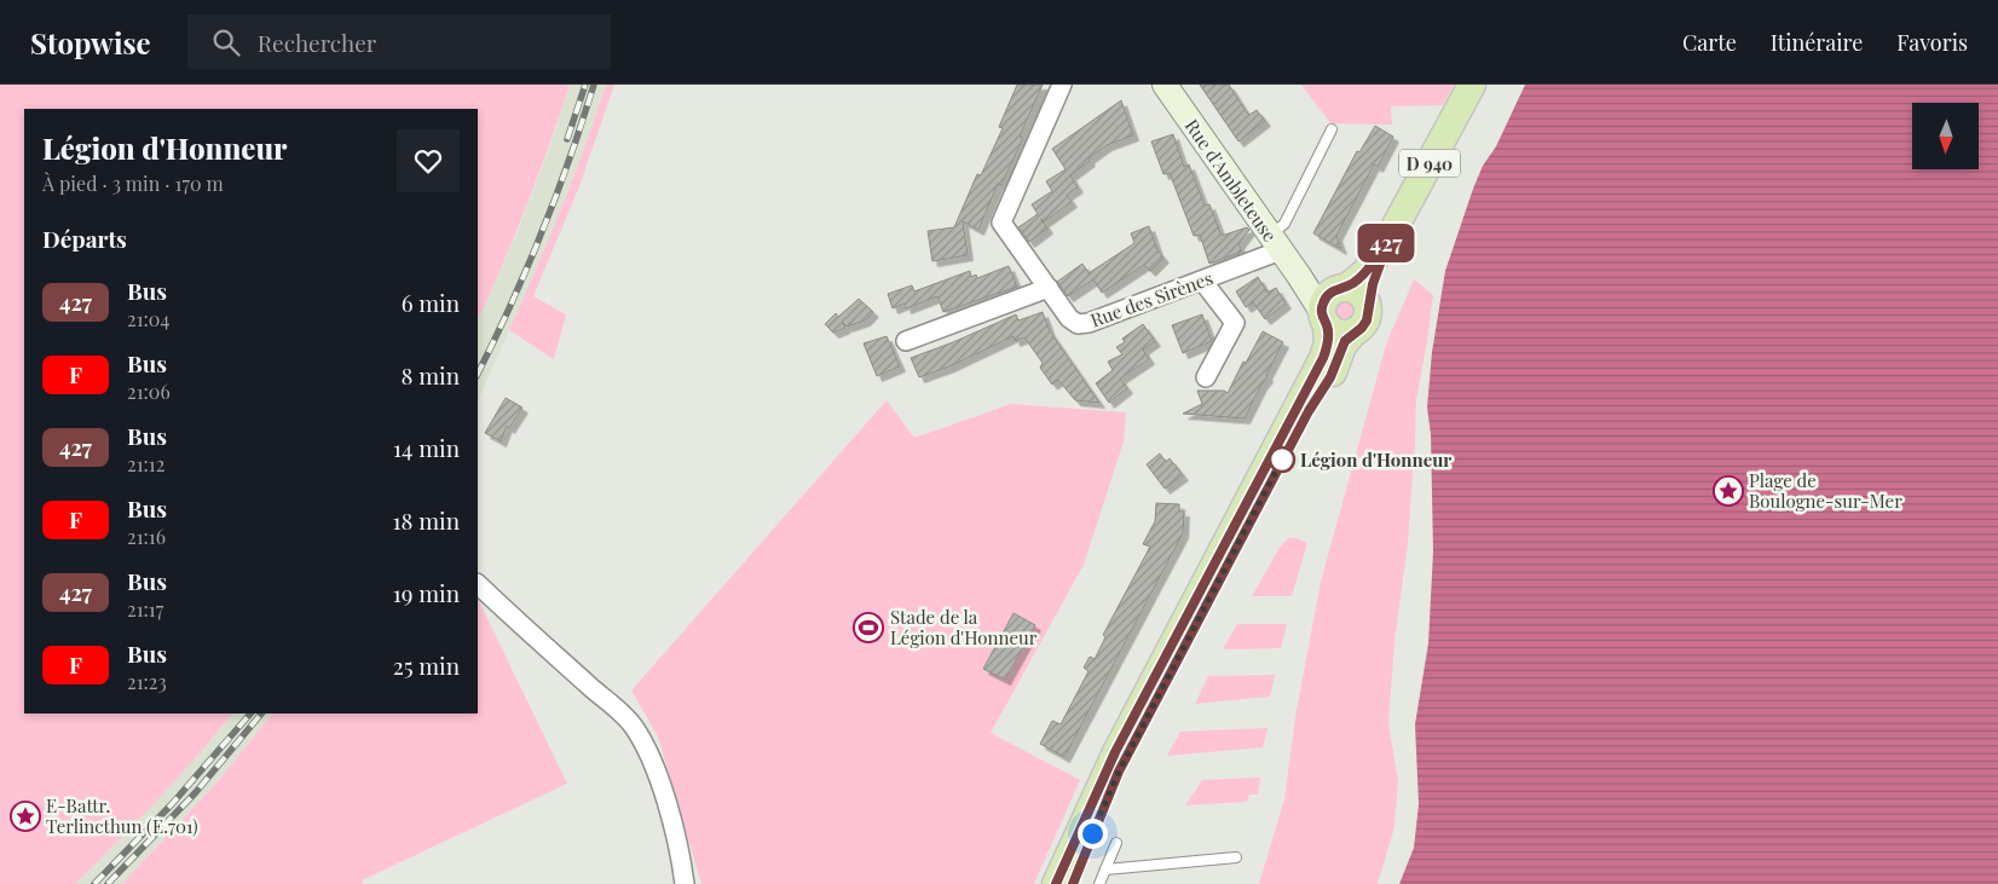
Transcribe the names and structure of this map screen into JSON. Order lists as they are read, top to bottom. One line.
{"streets":{"main road":["D 940"],"street":["Rue d'Ambleteuse","Rue des Sirènes"]},"crossings":[["D 940","Rue d'Ambleteuse"],["Rue d'Ambleteuse","Rue des Sirènes"]],"places":{"other":["Légion d'Honneur"],"place":["Plage de Boulogne-sur-Mer","E-Battr. Terlincthun (E.701)"],"sports":["Stade de la Légion d'Honneur"]},"lines":["bus line 427"],"north":"bottom","page":{"header":"Stopwise","search":"Rechercher","nav":["Carte","Itinéraire","Favoris"],"on_map":"427","heading":[["Légion d'Honneur","À pied · 3 min · 170 m"],"Départs"],"list":[{"mark":"427","name":"Bus","note":"21:04","value":"6 min"},{"mark":"F","name":"Bus","note":"21:06","value":"8 min"},{"mark":"427","name":"Bus","note":"21:12","value":"14 min"},{"mark":"F","name":"Bus","note":"21:16","value":"18 min"},{"mark":"427","name":"Bus","note":"21:17","value":"19 min"},{"mark":"F","name":"Bus","note":"21:23","value":"25 min"}]}}
